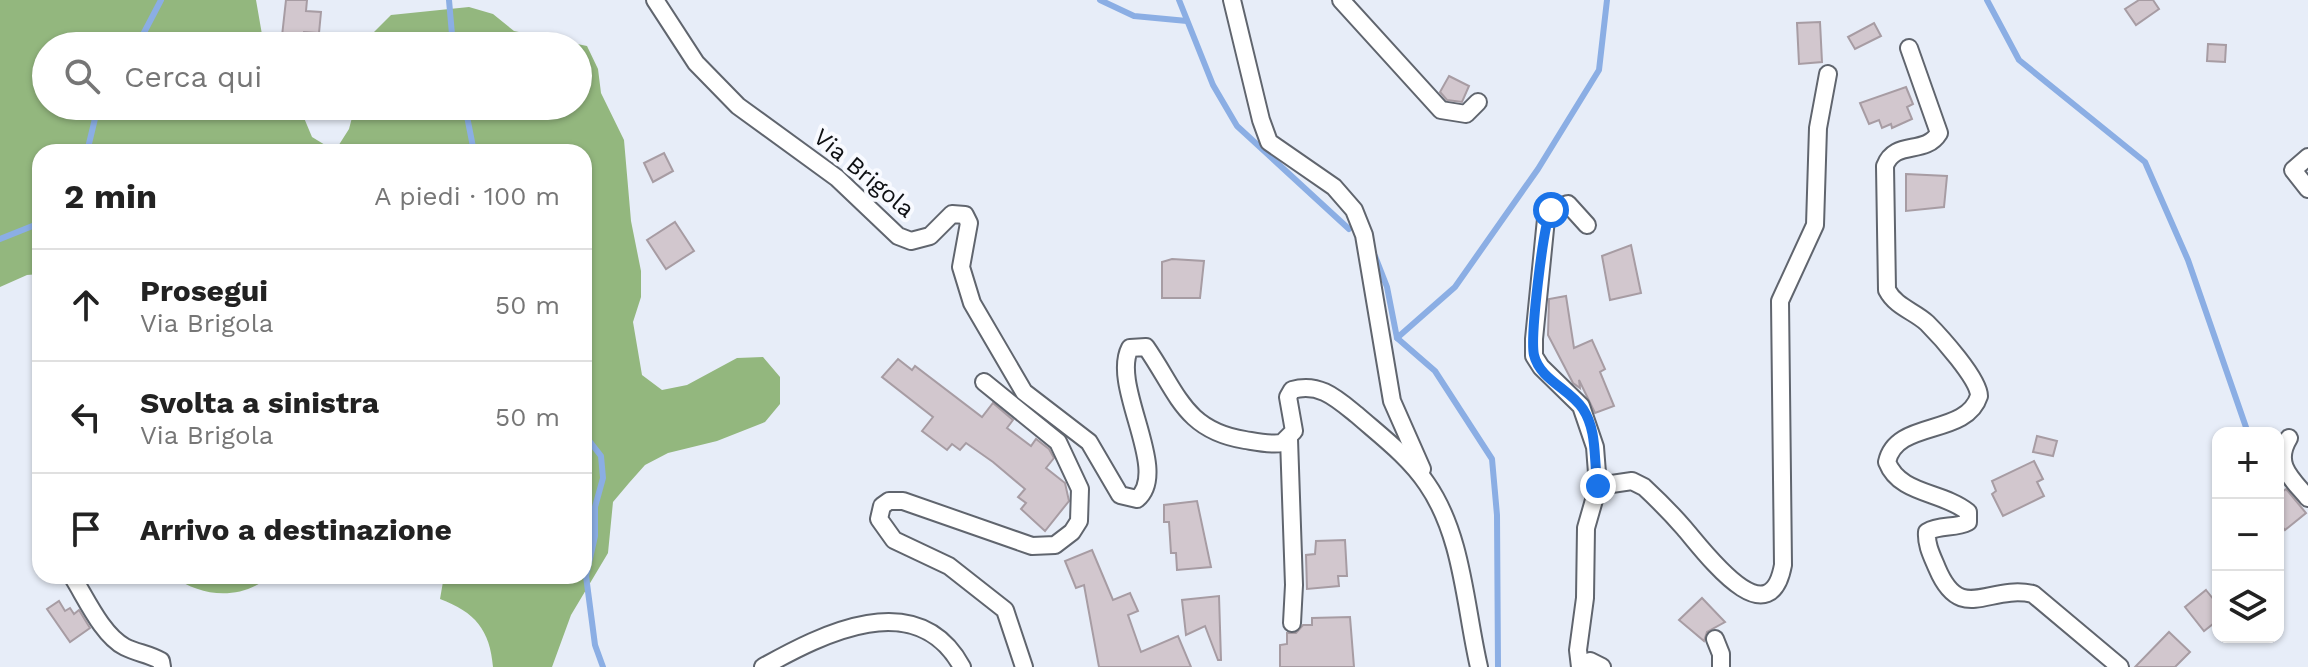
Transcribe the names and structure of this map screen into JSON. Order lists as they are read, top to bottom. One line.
{"streets":{"street":["Via Brigola"]},"page":{"search":"Cerca qui","heading":["2 min","A piedi · 100 m"],"list":[["Prosegui","Via Brigola","50 m"],["Svolta a sinistra","Via Brigola","50 m"],"Arrivo a destinazione"],"map_buttons":["+","−"]}}
